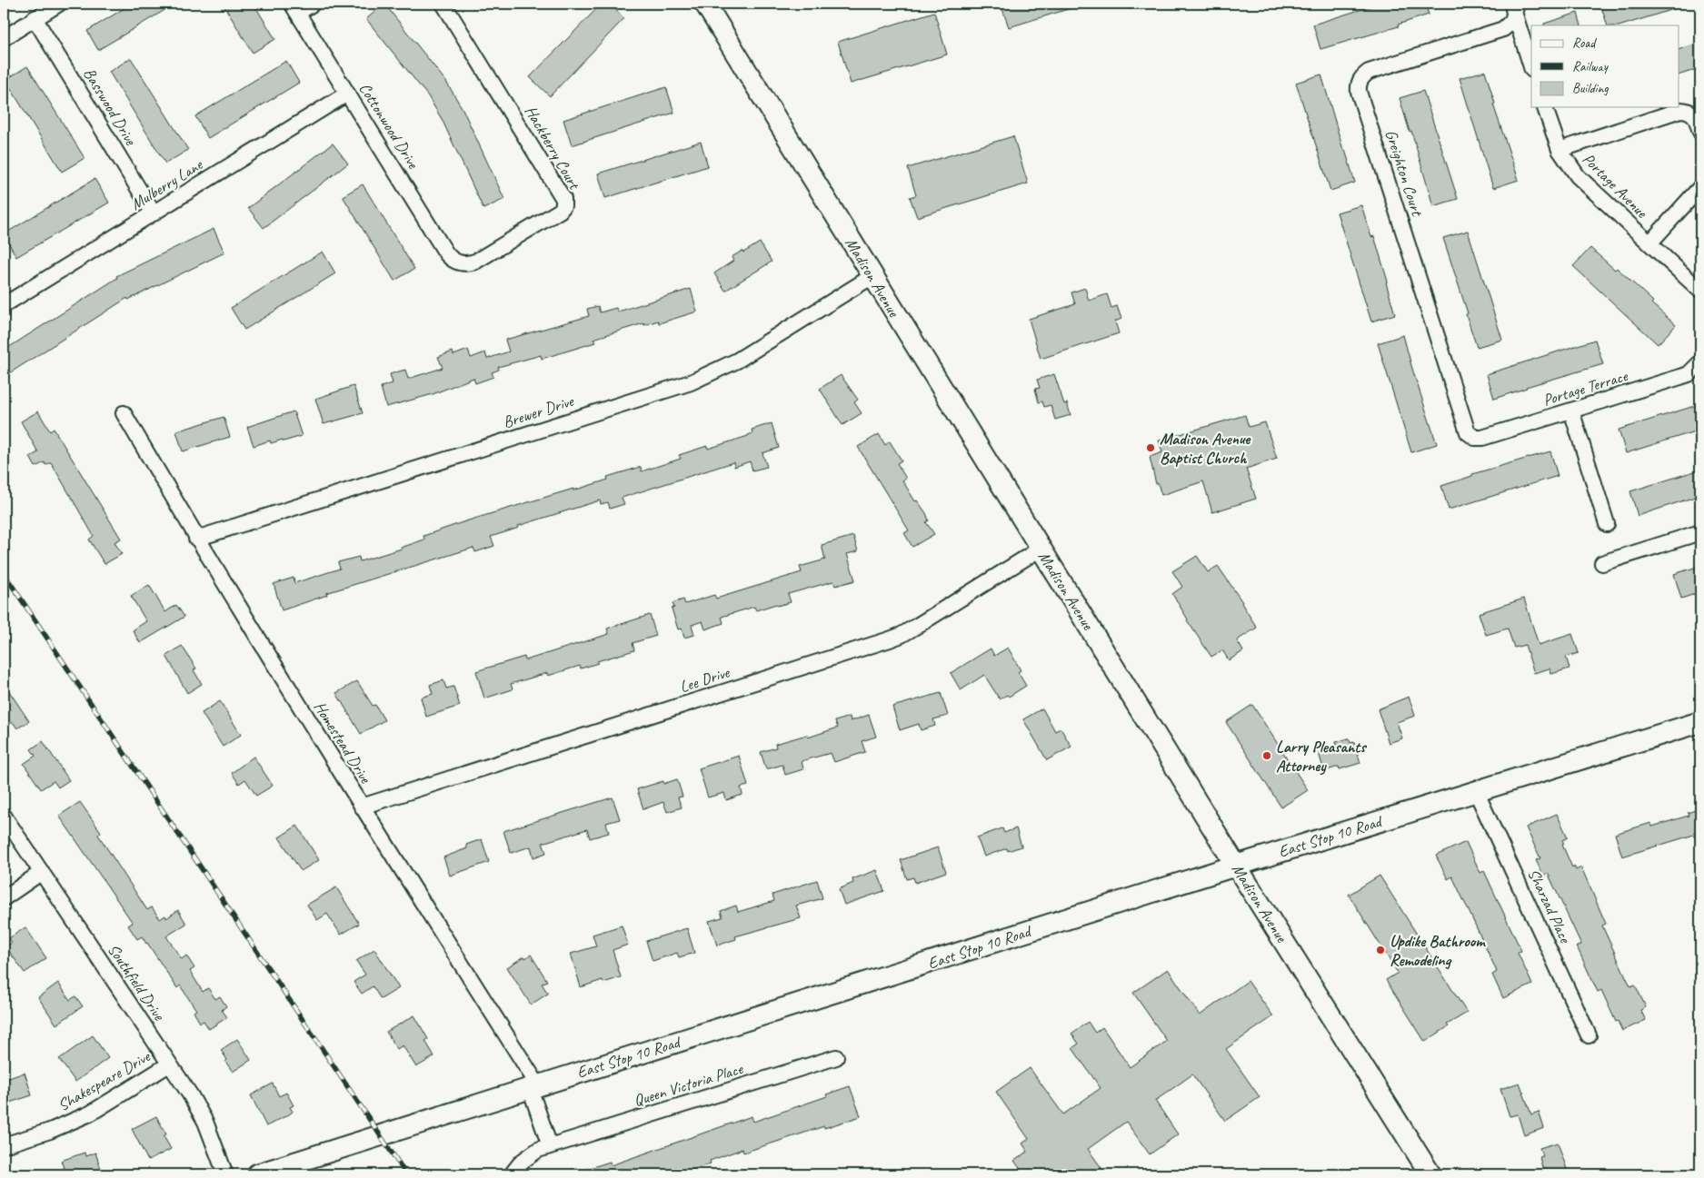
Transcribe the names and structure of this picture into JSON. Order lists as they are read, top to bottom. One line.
{"streets":{"street":["Basswood Drive","Cottonwood Drive","Hackberry Court","Greighton Court","Mulberry Lane","Portage Avenue","Madison Avenue","Portage Terrace","Brewer Drive","Lee Drive","Homestead Drive","East Stop 10 Road","Sharzad Place","Southfield Drive","Shakespeare Drive","Queen Victoria Place"]},"crossings":[["Basswood Drive","Mulberry Lane"],["Cottonwood Drive","Hackberry Court"],["Cottonwood Drive","Mulberry Lane"],["Greighton Court","Portage Terrace"],["Madison Avenue","Brewer Drive"],["Madison Avenue","Lee Drive"],["Madison Avenue","East Stop 10 Road"],["Brewer Drive","Homestead Drive"],["Lee Drive","Homestead Drive"],["Homestead Drive","East Stop 10 Road"],["Homestead Drive","Queen Victoria Place"],["East Stop 10 Road","Sharzad Place"],["Southfield Drive","Shakespeare Drive"]],"places":["Madison Avenue Baptist Church","Larry Pleasants Attorney","Updike Bathroom Remodeling"],"legend":["Road","Railway","Building"]}
